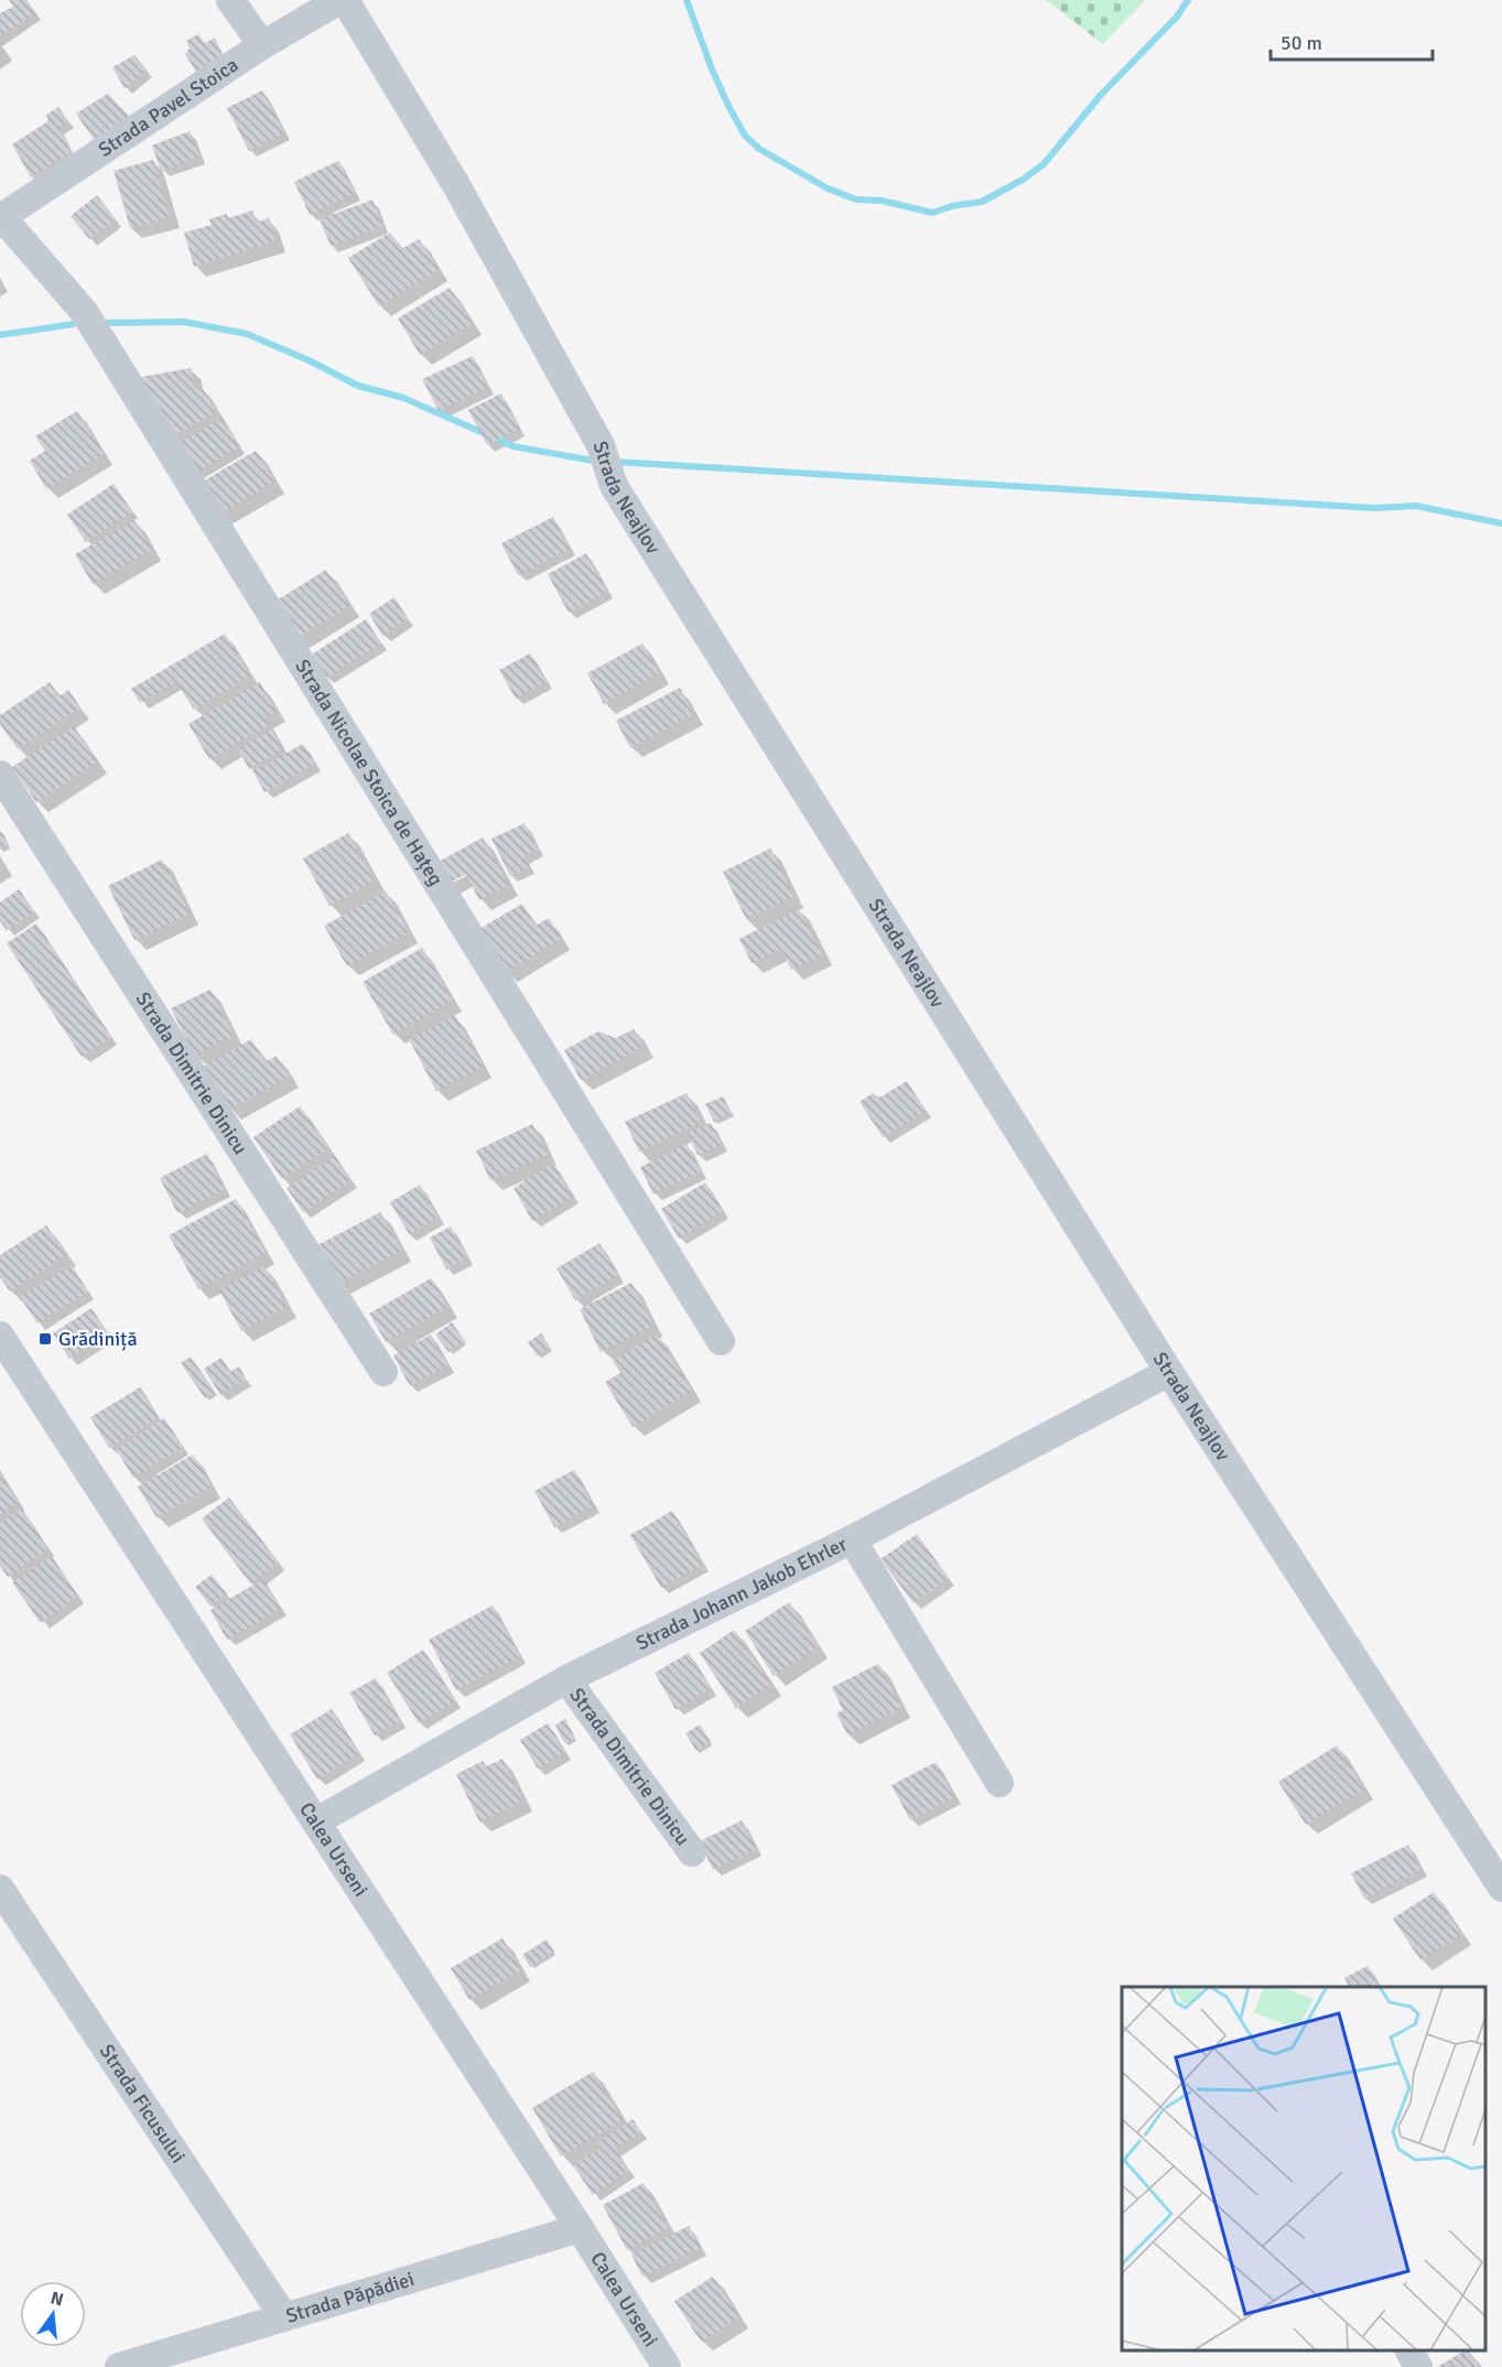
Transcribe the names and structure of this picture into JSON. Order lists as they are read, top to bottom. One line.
{"streets":{"street":["Strada Pavel Stoica","Strada Neajlov","Strada Nicolae Stoica de Hațeg","Strada Dimitrie Dinicu","Strada Johann Jakob Ehrler","Calea Urseni","Strada Ficusului","Strada Păpădiei"]},"crossings":[["Strada Pavel Stoica","Strada Nicolae Stoica de Hațeg"],["Strada Neajlov","Strada Johann Jakob Ehrler"],["Strada Dimitrie Dinicu","Strada Johann Jakob Ehrler"],["Strada Johann Jakob Ehrler","Calea Urseni"],["Calea Urseni","Strada Păpădiei"],["Strada Ficusului","Strada Păpădiei"]],"places":{"transit":["Grădiniță"]},"scale_bar":"50 m","north":"top"}
